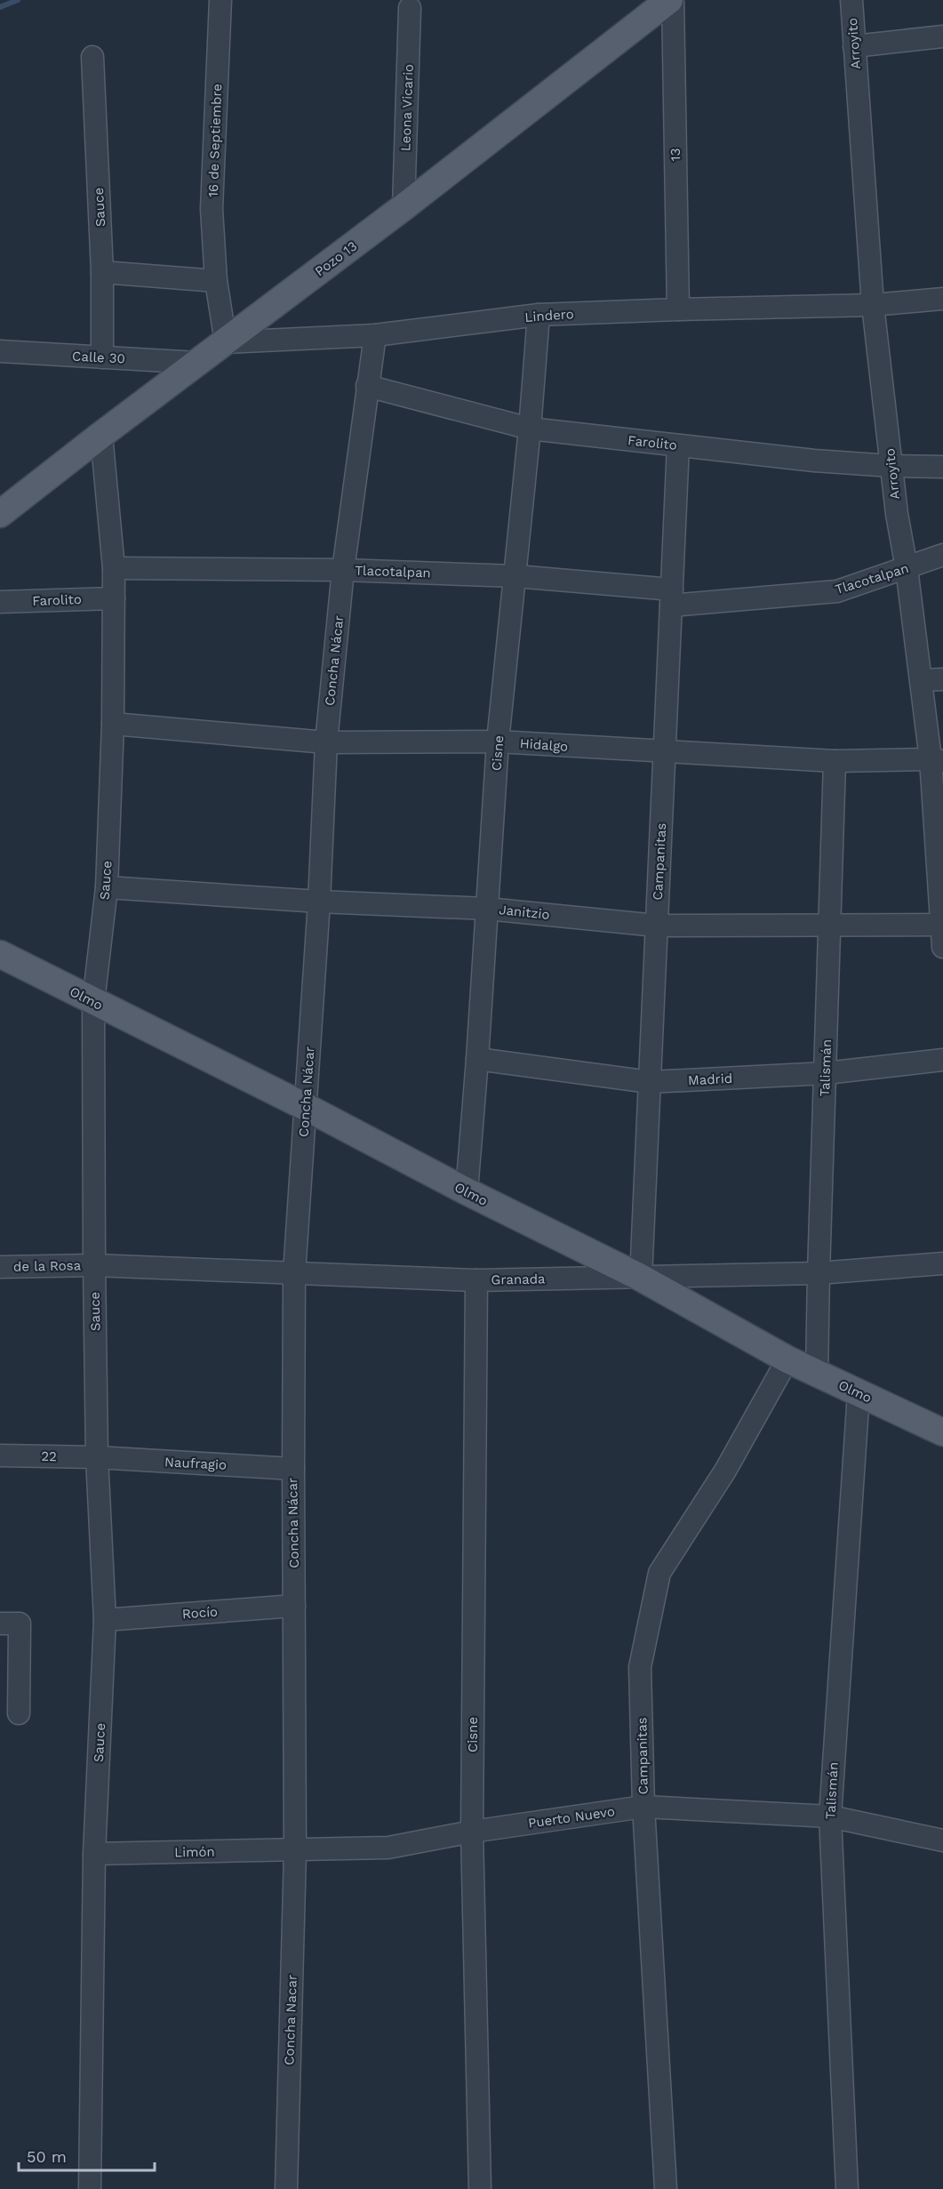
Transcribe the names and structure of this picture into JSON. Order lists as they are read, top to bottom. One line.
{"streets":{"main road":["Pozo 13","Olmo"],"street":["Arroyito","Leona Vicario","16 de Septiembre","13","Sauce","Lindero","Calle 30","Farolito","Tlacotalpan","Concha Nácar","Hidalgo","Cisne","Campanitas","Janitzio","Talismán","Madrid","de la Rosa","Granada","22","Naufragio","Rocío","Puerto Nuevo","Limón","Concha Nacar"]},"crossings":[["Arroyito","Lindero"],["Arroyito","Farolito"],["Arroyito","Tlacotalpan"],["Arroyito","Hidalgo"],["Arroyito","Janitzio"],["Leona Vicario","Pozo 13"],["16 de Septiembre","Pozo 13"],["16 de Septiembre","Lindero"],["13","Pozo 13"],["13","Lindero"],["Sauce","Pozo 13"],["Sauce","Calle 30"],["Sauce","Farolito"],["Sauce","Tlacotalpan"],["Sauce","Hidalgo"],["Sauce","Janitzio"],["Sauce","Olmo"],["Sauce","de la Rosa"],["Sauce","Granada"],["Sauce","22"],["Sauce","Naufragio"],["Sauce","Rocío"],["Sauce","Limón"],["Pozo 13","Lindero"],["Pozo 13","Calle 30"],["Lindero","Concha Nácar"],["Lindero","Cisne"],["Farolito","Concha Nácar"],["Farolito","Cisne"],["Farolito","Campanitas"],["Tlacotalpan","Concha Nácar"],["Tlacotalpan","Cisne"],["Tlacotalpan","Campanitas"],["Concha Nácar","Hidalgo"],["Concha Nácar","Janitzio"],["Concha Nácar","Olmo"],["Concha Nácar","Granada"],["Concha Nácar","Naufragio"],["Concha Nácar","Rocío"],["Concha Nácar","Puerto Nuevo"],["Concha Nácar","Limón"],["Concha Nácar","Concha Nacar"],["Hidalgo","Cisne"],["Hidalgo","Campanitas"],["Hidalgo","Talismán"],["Cisne","Janitzio"],["Cisne","Olmo"],["Cisne","Madrid"],["Cisne","Granada"],["Cisne","Puerto Nuevo"],["Campanitas","Janitzio"],["Campanitas","Olmo"],["Campanitas","Madrid"],["Campanitas","Granada"],["Campanitas","Puerto Nuevo"],["Janitzio","Talismán"],["Olmo","Talismán"],["Olmo","Granada"],["Talismán","Madrid"],["Talismán","Granada"],["Talismán","Puerto Nuevo"],["de la Rosa","Granada"],["22","Naufragio"],["Puerto Nuevo","Limón"],["Puerto Nuevo","Concha Nacar"],["Limón","Concha Nacar"]],"scale_bar":"50 m"}
